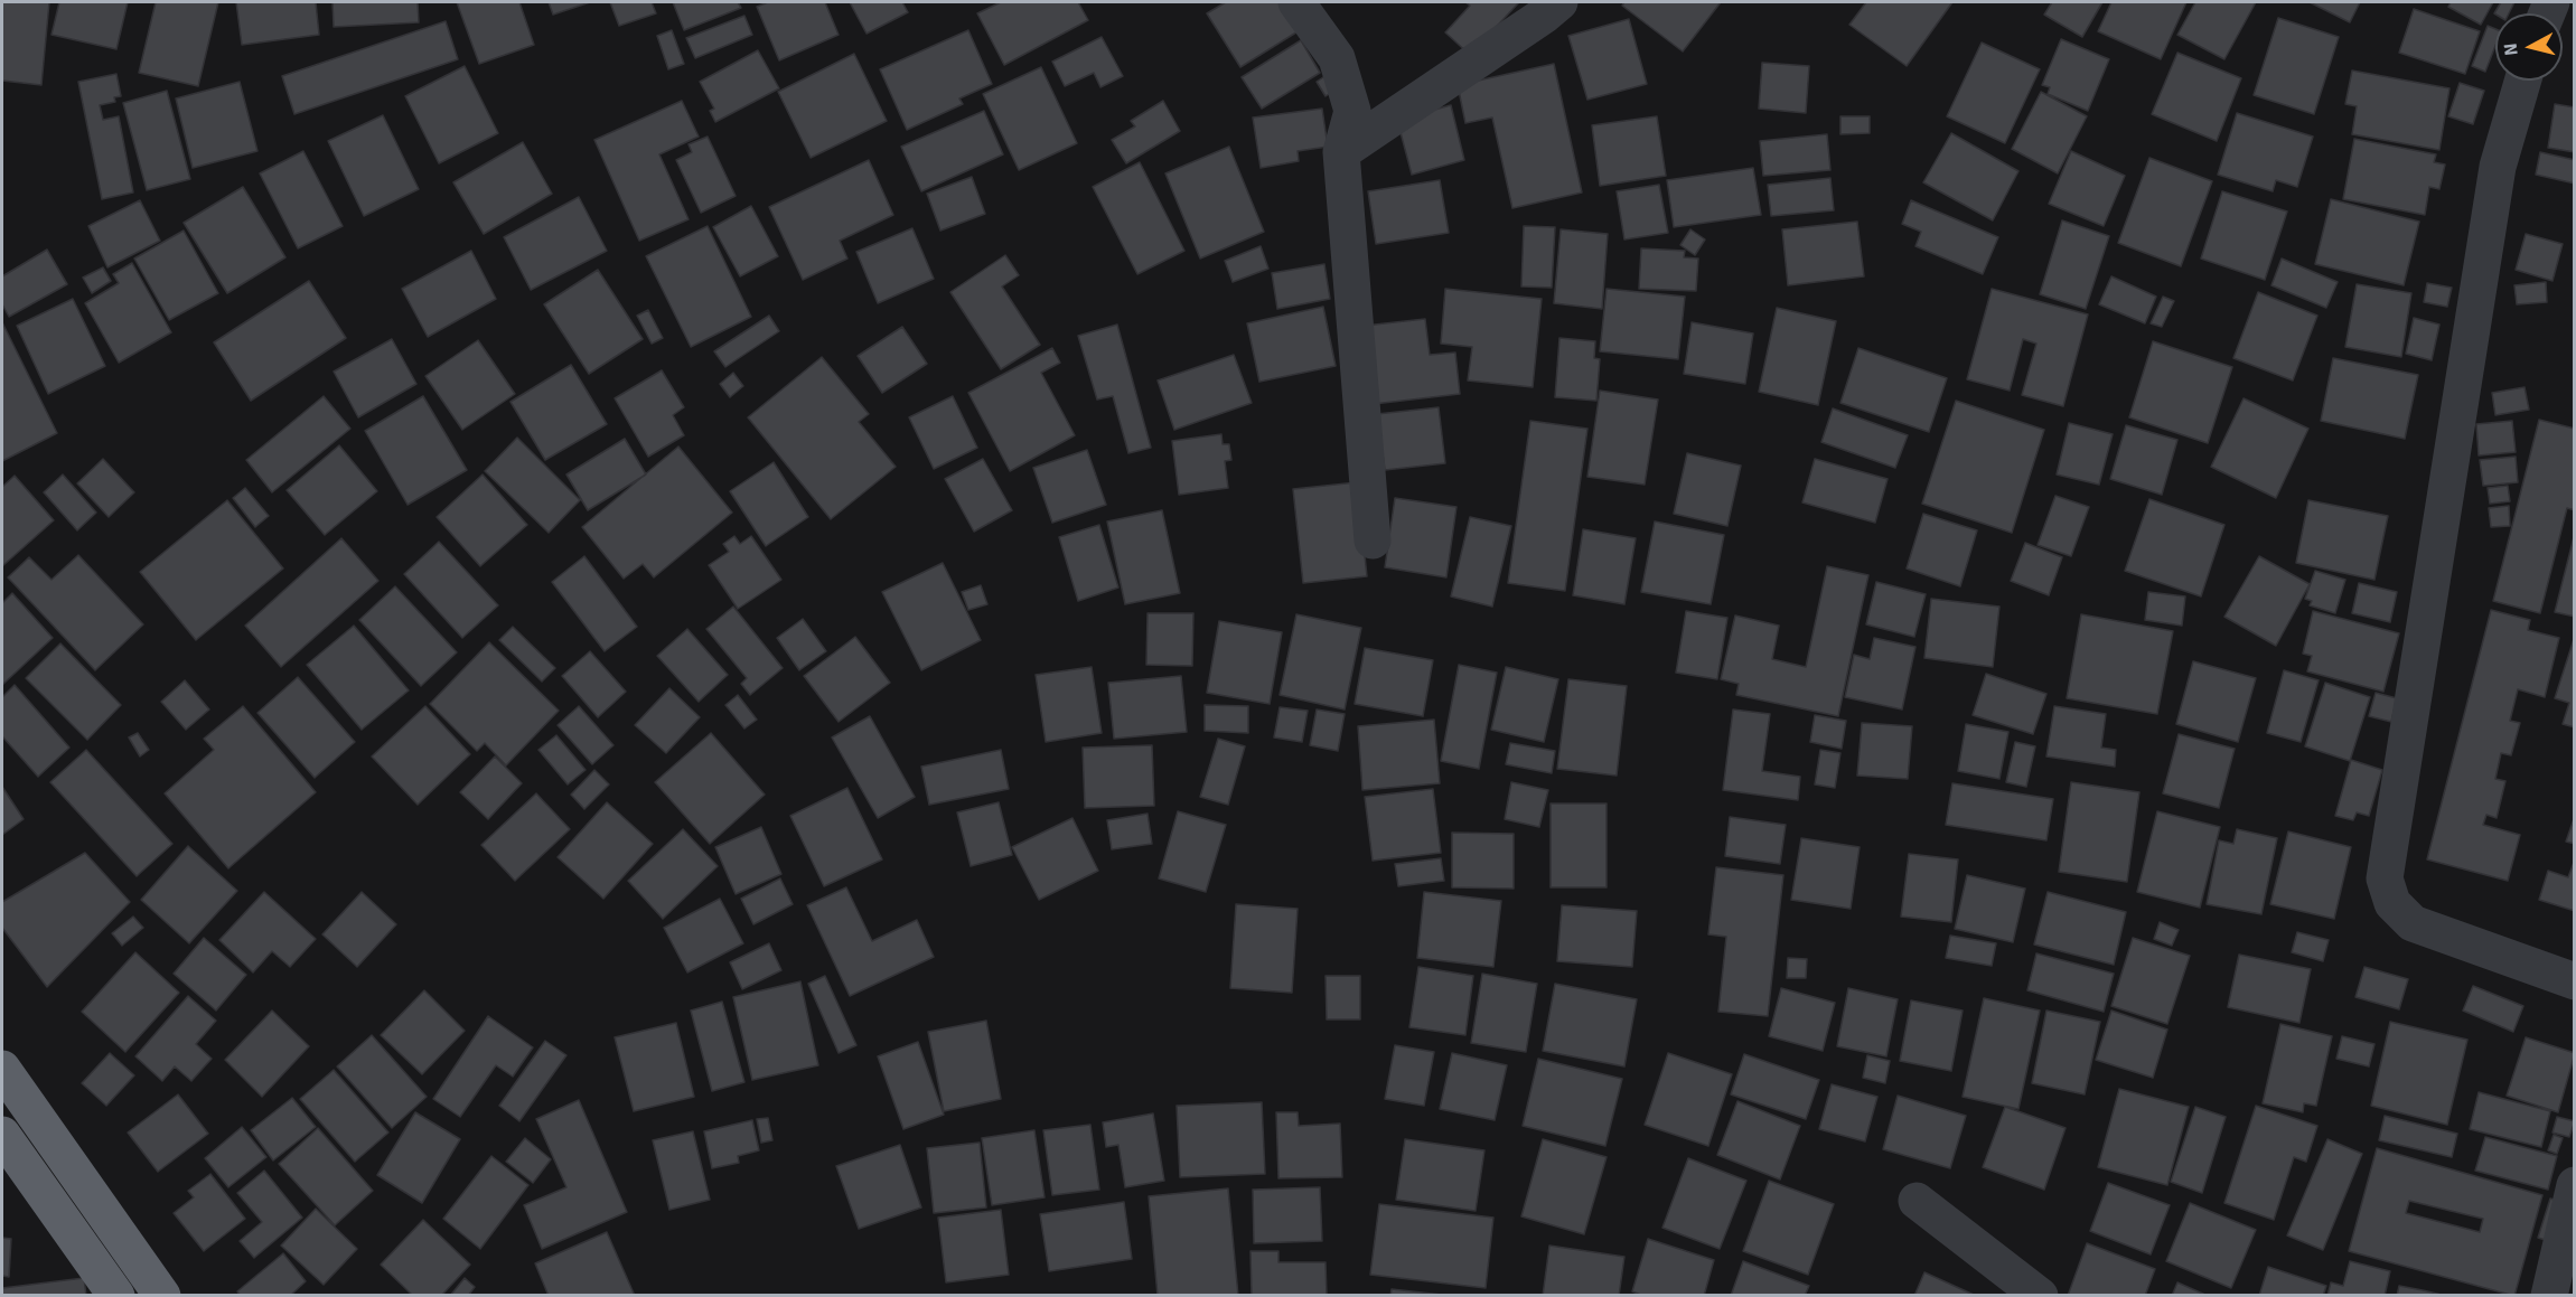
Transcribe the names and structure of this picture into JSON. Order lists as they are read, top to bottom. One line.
{"north":"left"}
